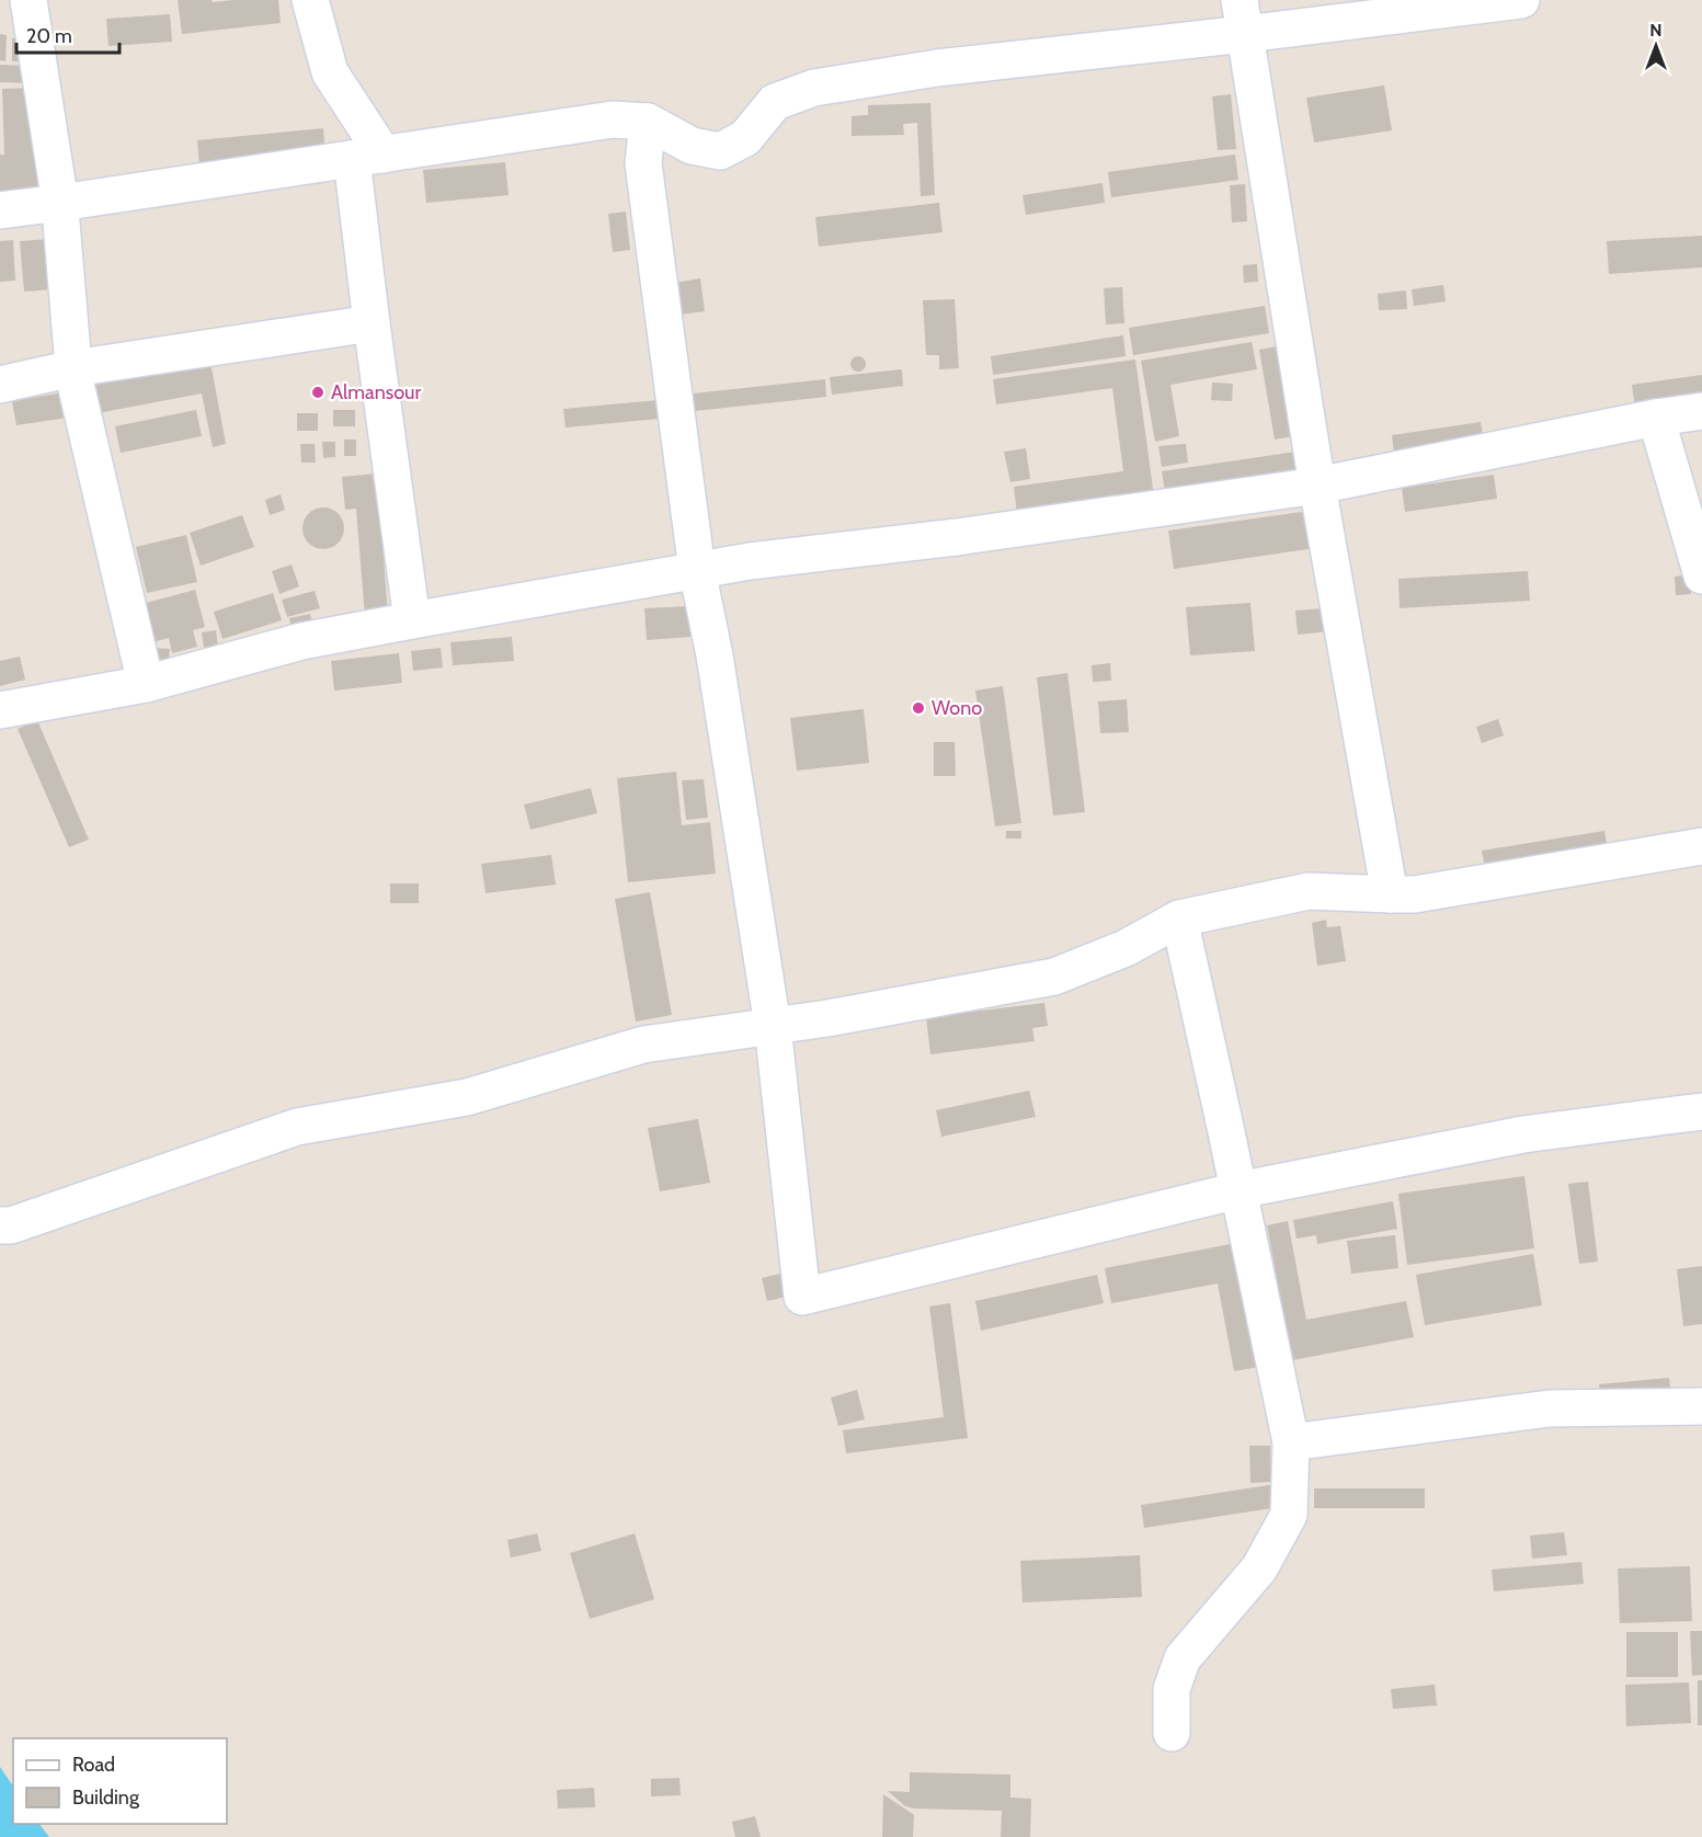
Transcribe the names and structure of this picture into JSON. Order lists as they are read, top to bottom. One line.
{"places":["Almansour","Wono"],"legend":["Road","Building"],"scale_bar":"20 m","north":"top"}
